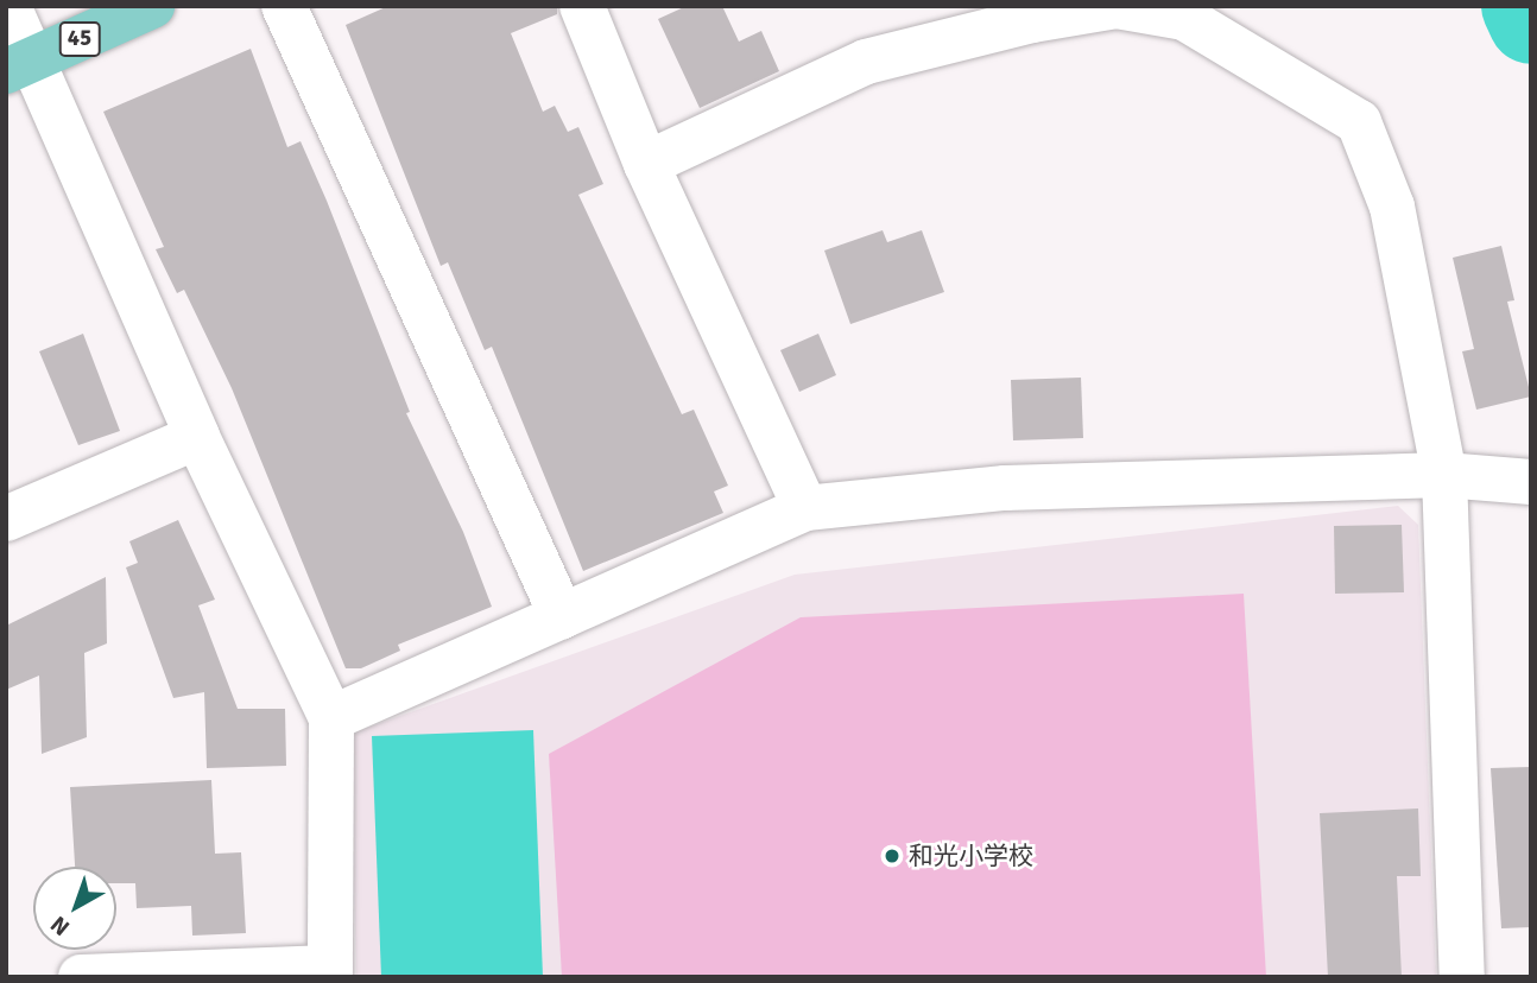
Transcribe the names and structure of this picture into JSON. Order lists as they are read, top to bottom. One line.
{"streets":{"main road":["45"]},"places":["和光小学校"],"north":"bottom left"}
